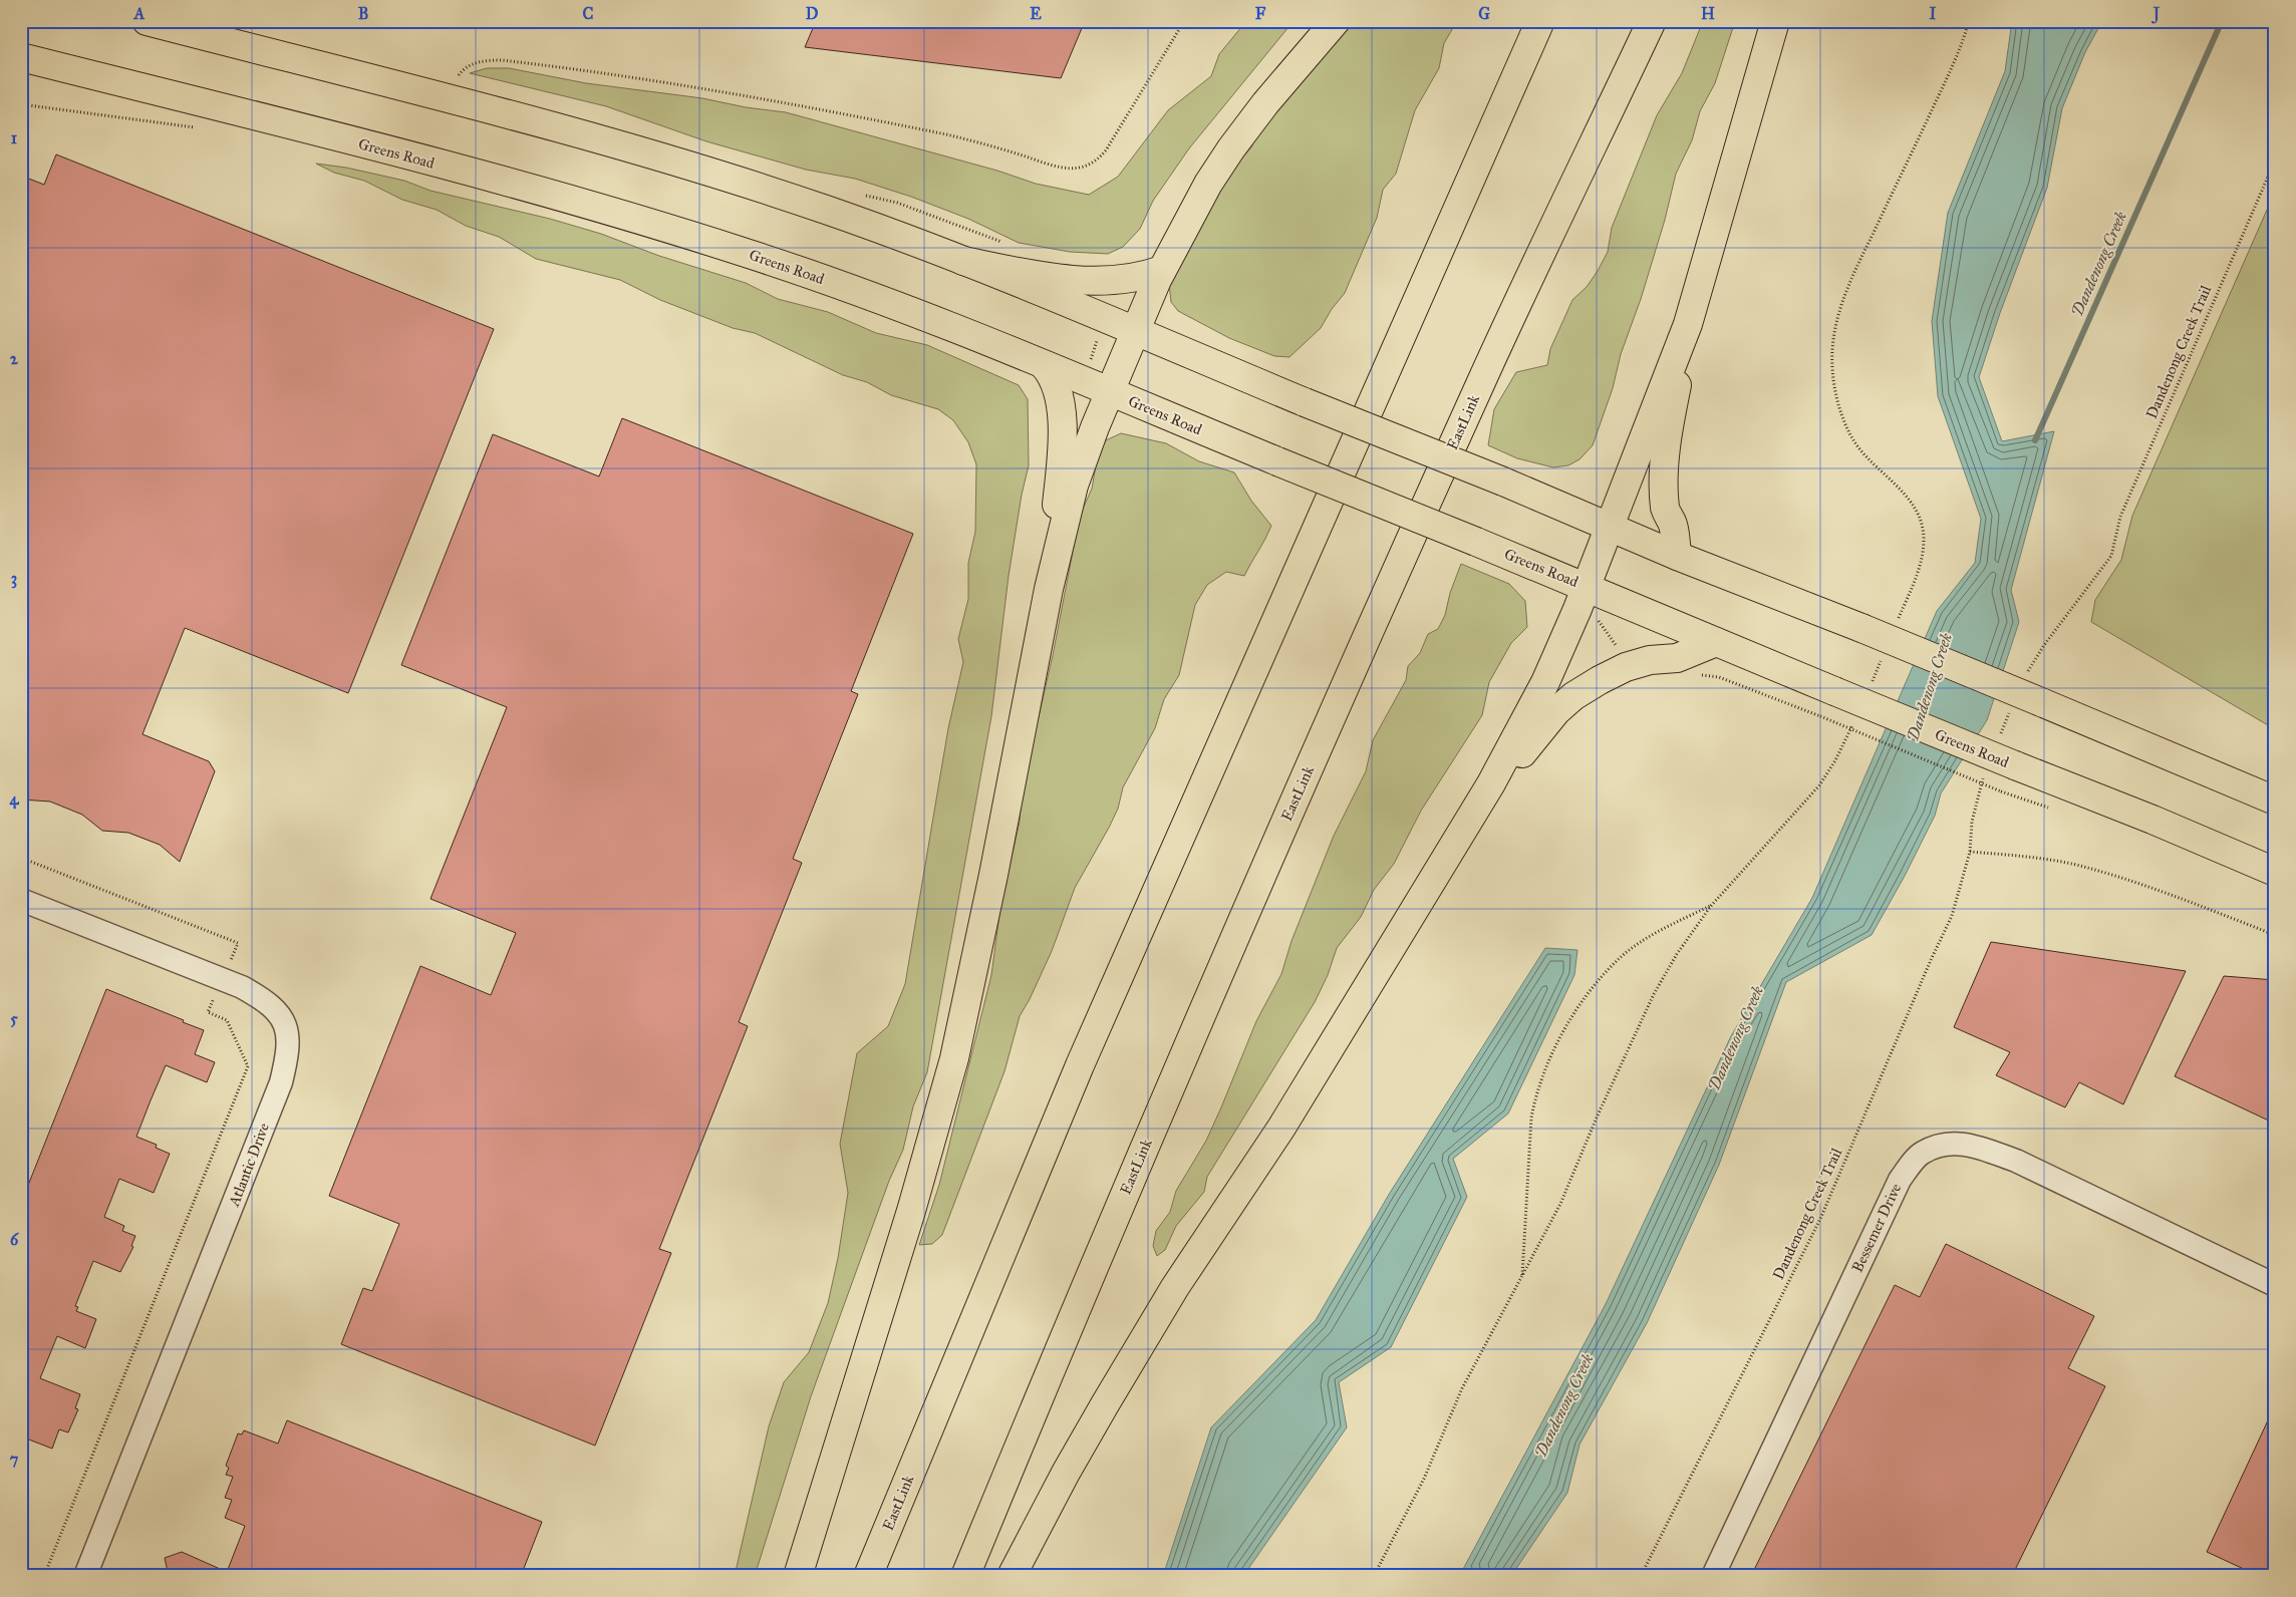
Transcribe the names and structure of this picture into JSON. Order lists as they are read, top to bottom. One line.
{"streets":{"main road":["Greens Road","EastLink"],"street":["Atlantic Drive","Bessemer Drive"],"path":["Dandenong Creek Trail"]},"water":["Dandenong Creek"],"grid":{"columns":["A","B","C","D","E","F","G","H","I","J"],"rows":["1","2","3","4","5","6","7"]}}
